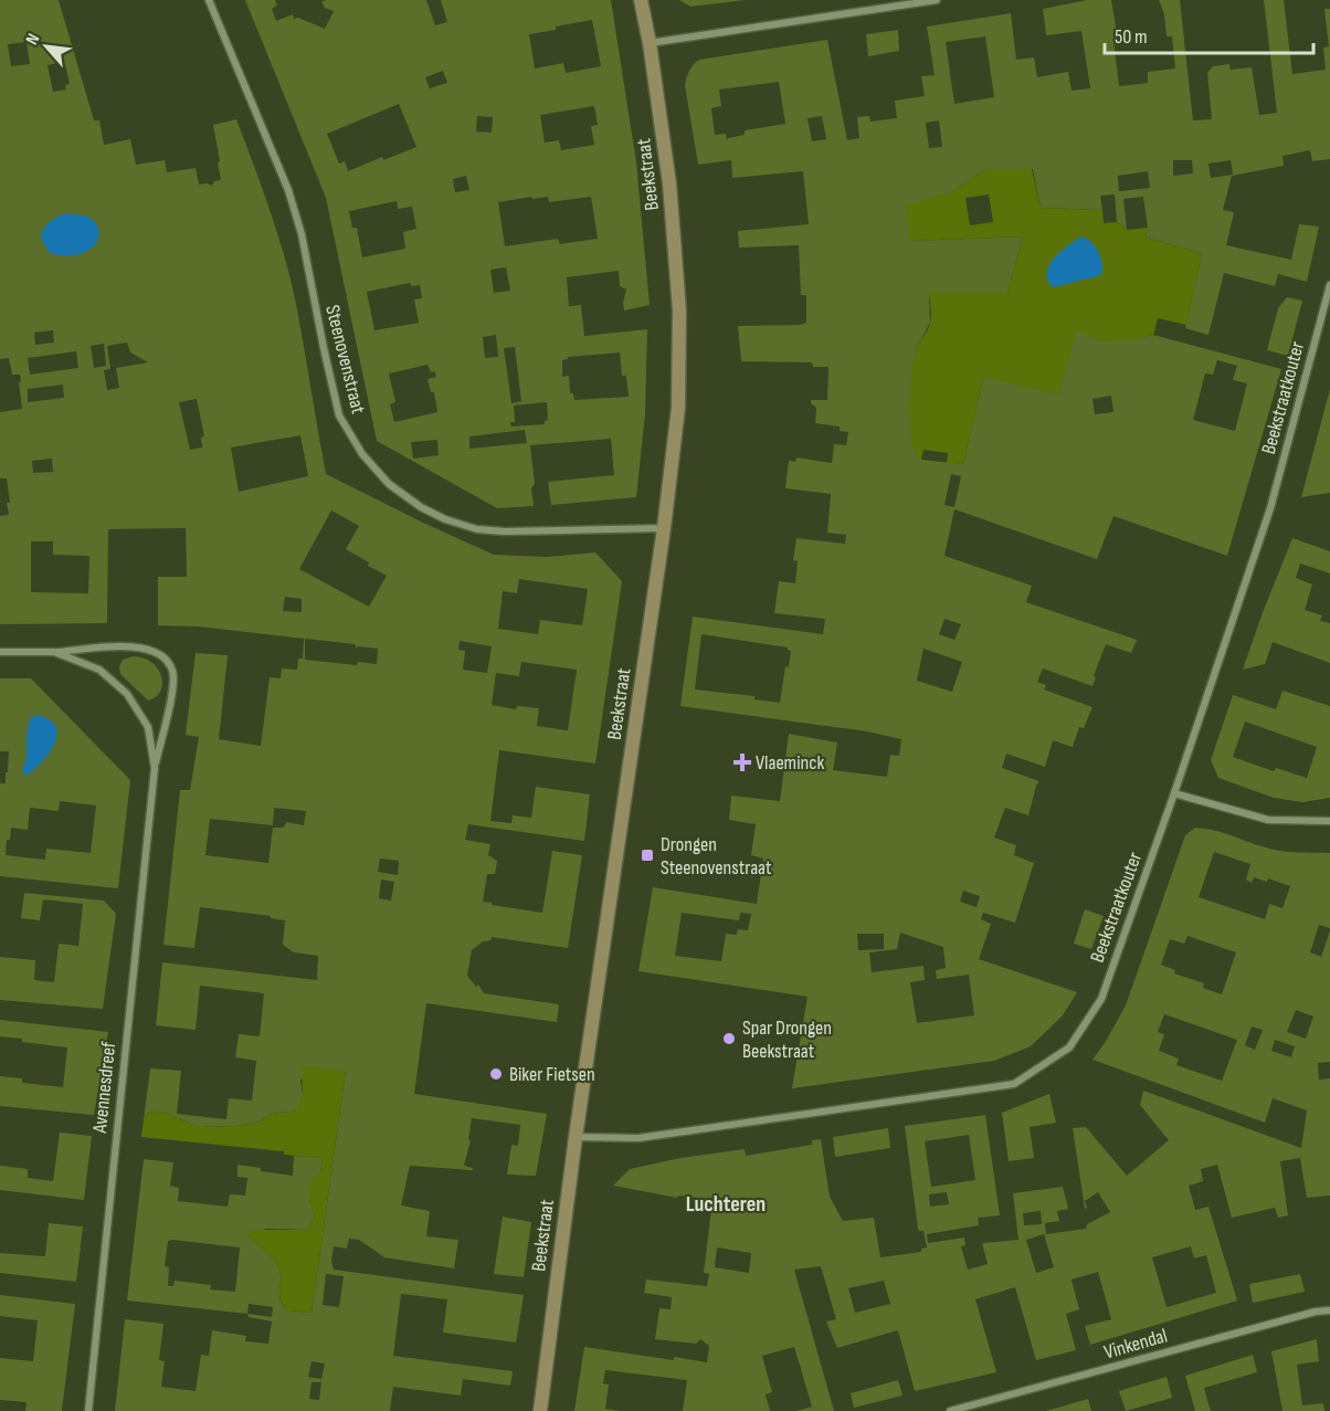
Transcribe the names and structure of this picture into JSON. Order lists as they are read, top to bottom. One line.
{"streets":{"street":["Beekstraat","Steenovenstraat","Beekstraatkouter","Avennesdreef","Vinkendal"]},"crossings":[["Beekstraat","Steenovenstraat"],["Beekstraat","Beekstraatkouter"]],"districts":["Luchteren"],"places":{"health":["Vlaeminck"],"transit":["Drongen Steenovenstraat"],"other":["Spar Drongen Beekstraat","Biker Fietsen"]},"scale_bar":"50 m","north":"top left"}
